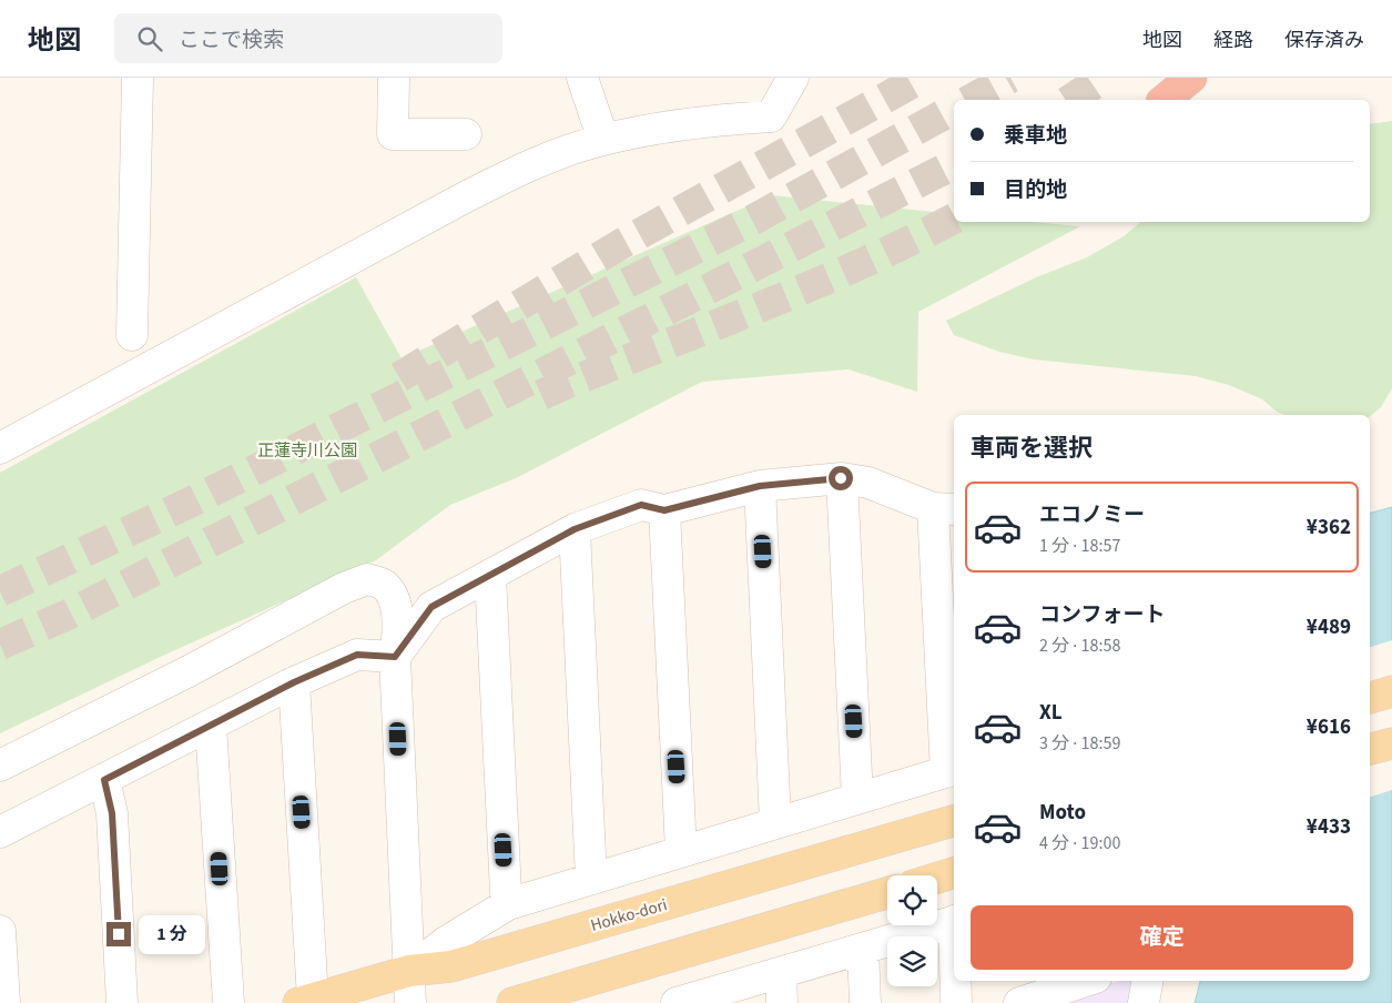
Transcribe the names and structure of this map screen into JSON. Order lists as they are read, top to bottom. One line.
{"streets":{"main road":["Hokko-dori"]},"parks":["正蓮寺川公園"],"page":{"header":"地図","search":"ここで検索","nav":["地図","経路","保存済み"],"banner":["乗車地","目的地"],"heading":"車両を選択","list":[{"name":"エコノミー","note":"1 分 · 18:57","value":"¥362"},{"name":"コンフォート","note":"2 分 · 18:58","value":"¥489"},{"name":"XL","note":"3 分 · 18:59","value":"¥616"},{"name":"Moto","note":"4 分 · 19:00","value":"¥433"}],"buttons":"確定","bubble":"1 分"}}
